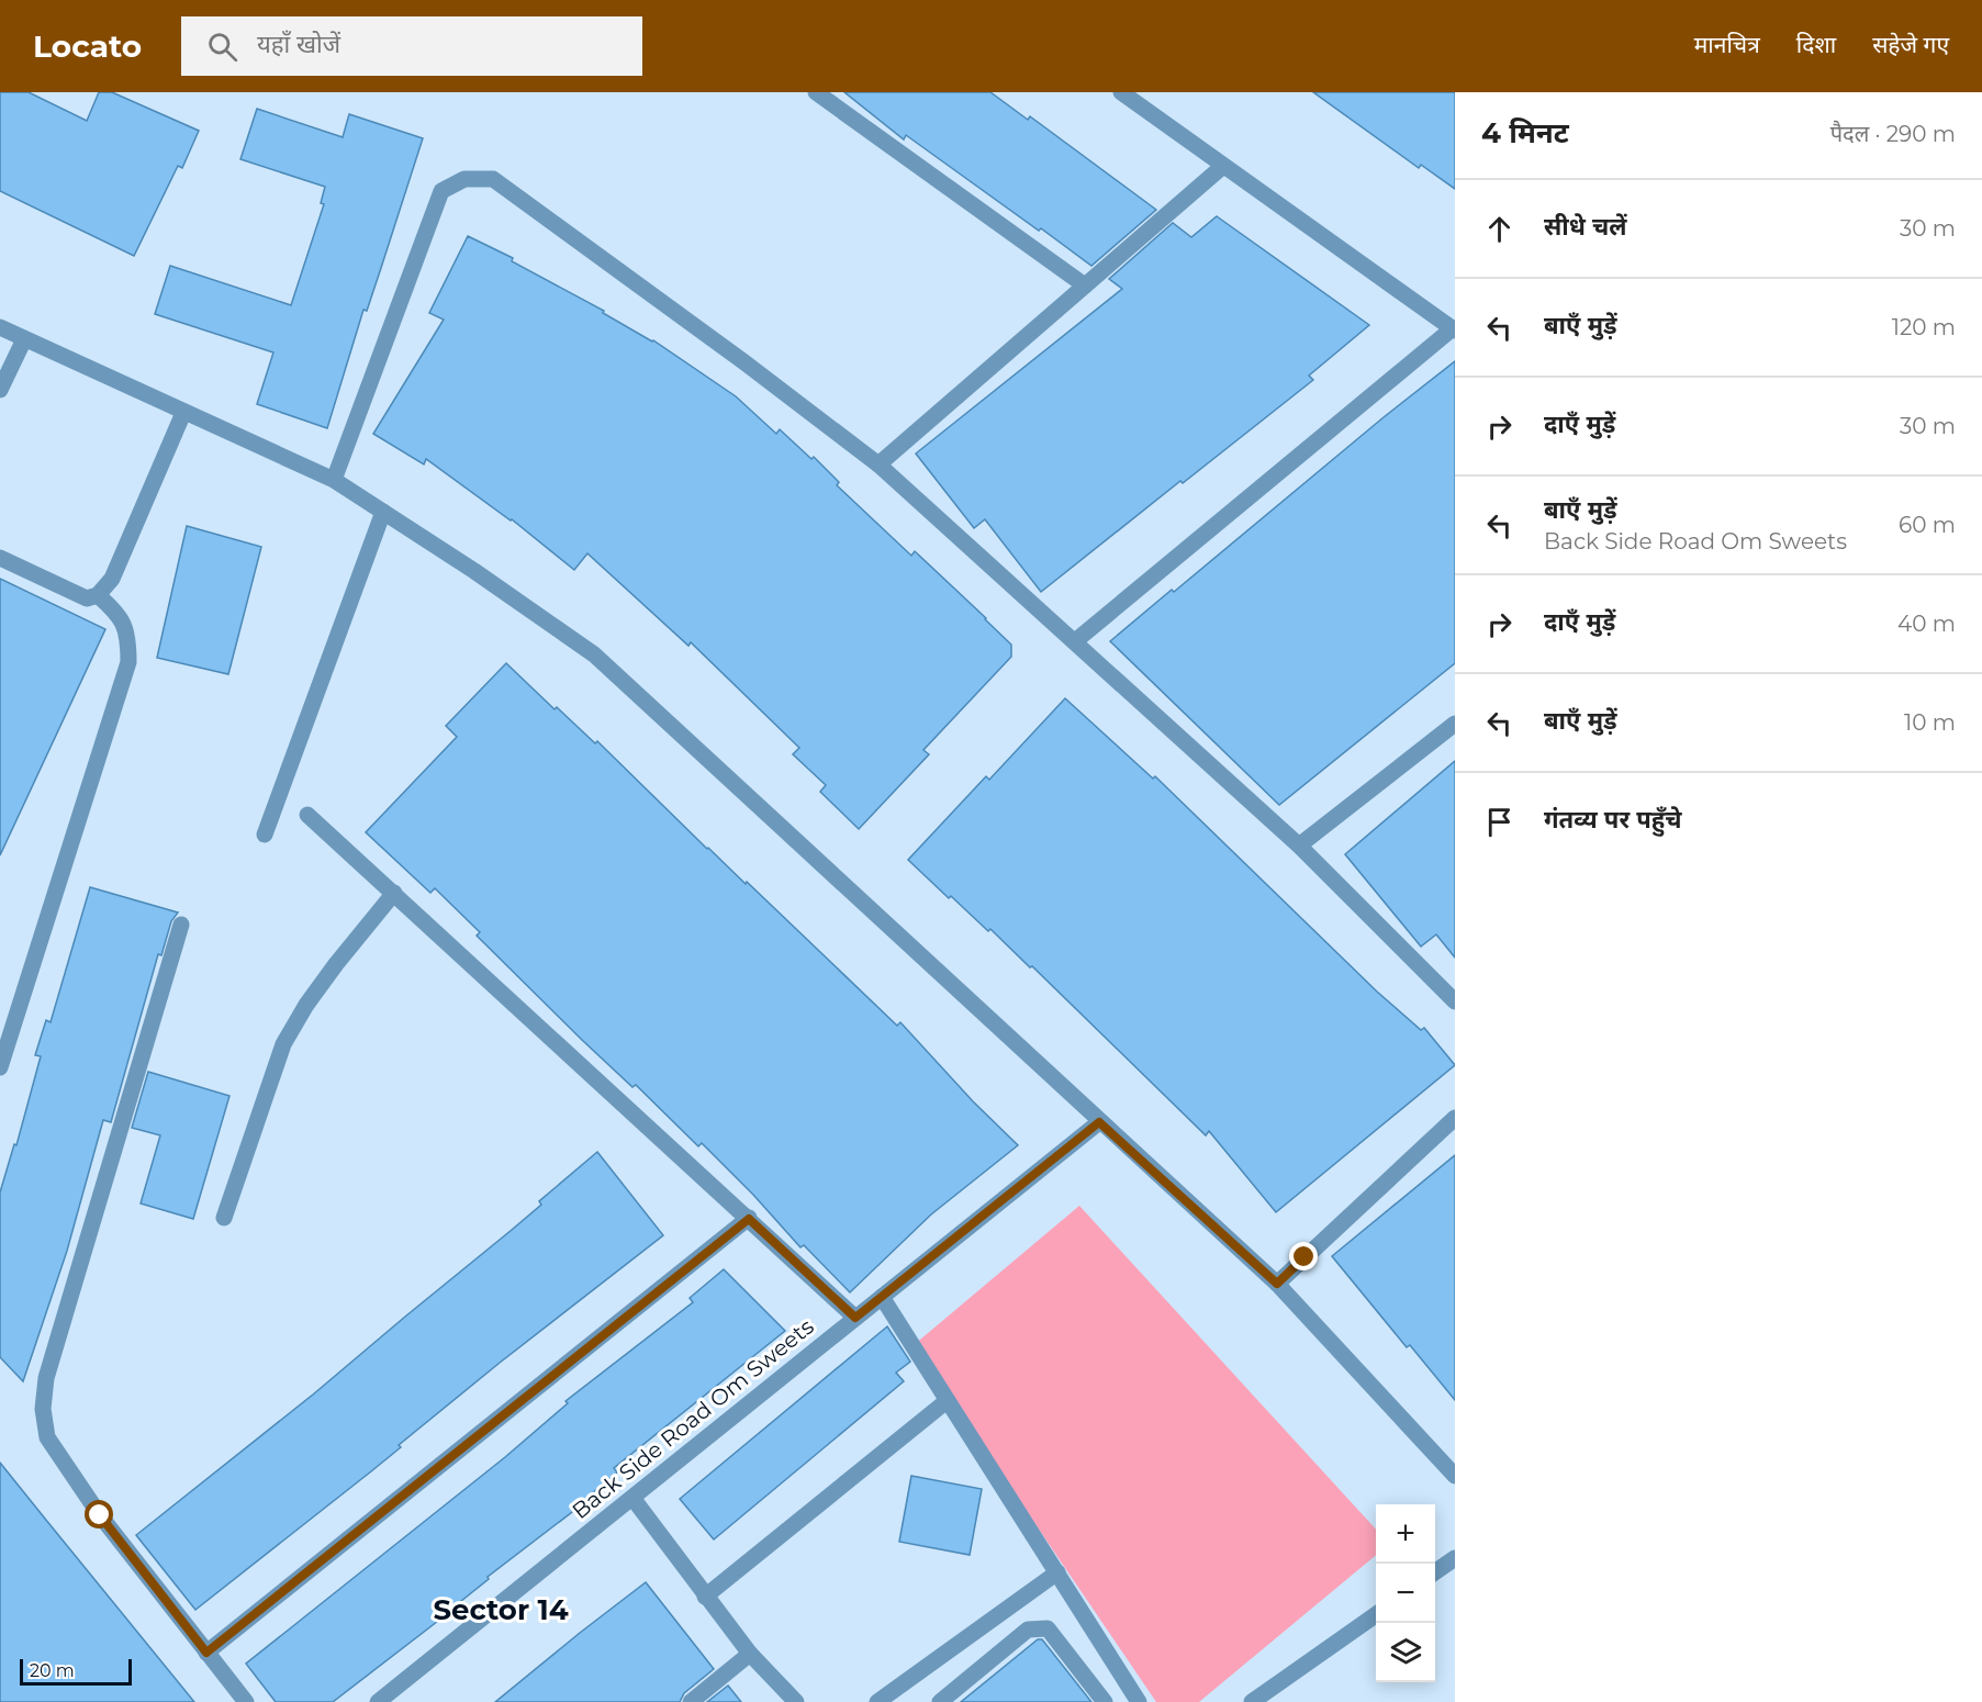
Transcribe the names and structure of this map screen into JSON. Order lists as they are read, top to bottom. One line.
{"streets":{"street":["Back Side Road Om Sweets"]},"districts":["Sector 14"],"scale_bar":"20 m","page":{"header":"Locato","search":"यहाँ खोजें","nav":["मानचित्र","दिशा","सहेजे गए"],"heading":["4 मिनट","पैदल · 290 m"],"list":[["सीधे चलें","30 m"],["बाएँ मुड़ें","120 m"],["दाएँ मुड़ें","30 m"],["बाएँ मुड़ें","Back Side Road Om Sweets","60 m"],["दाएँ मुड़ें","40 m"],["बाएँ मुड़ें","10 m"],"गंतव्य पर पहुँचे"],"map_buttons":["+","−"],"scale":"20 m"}}
